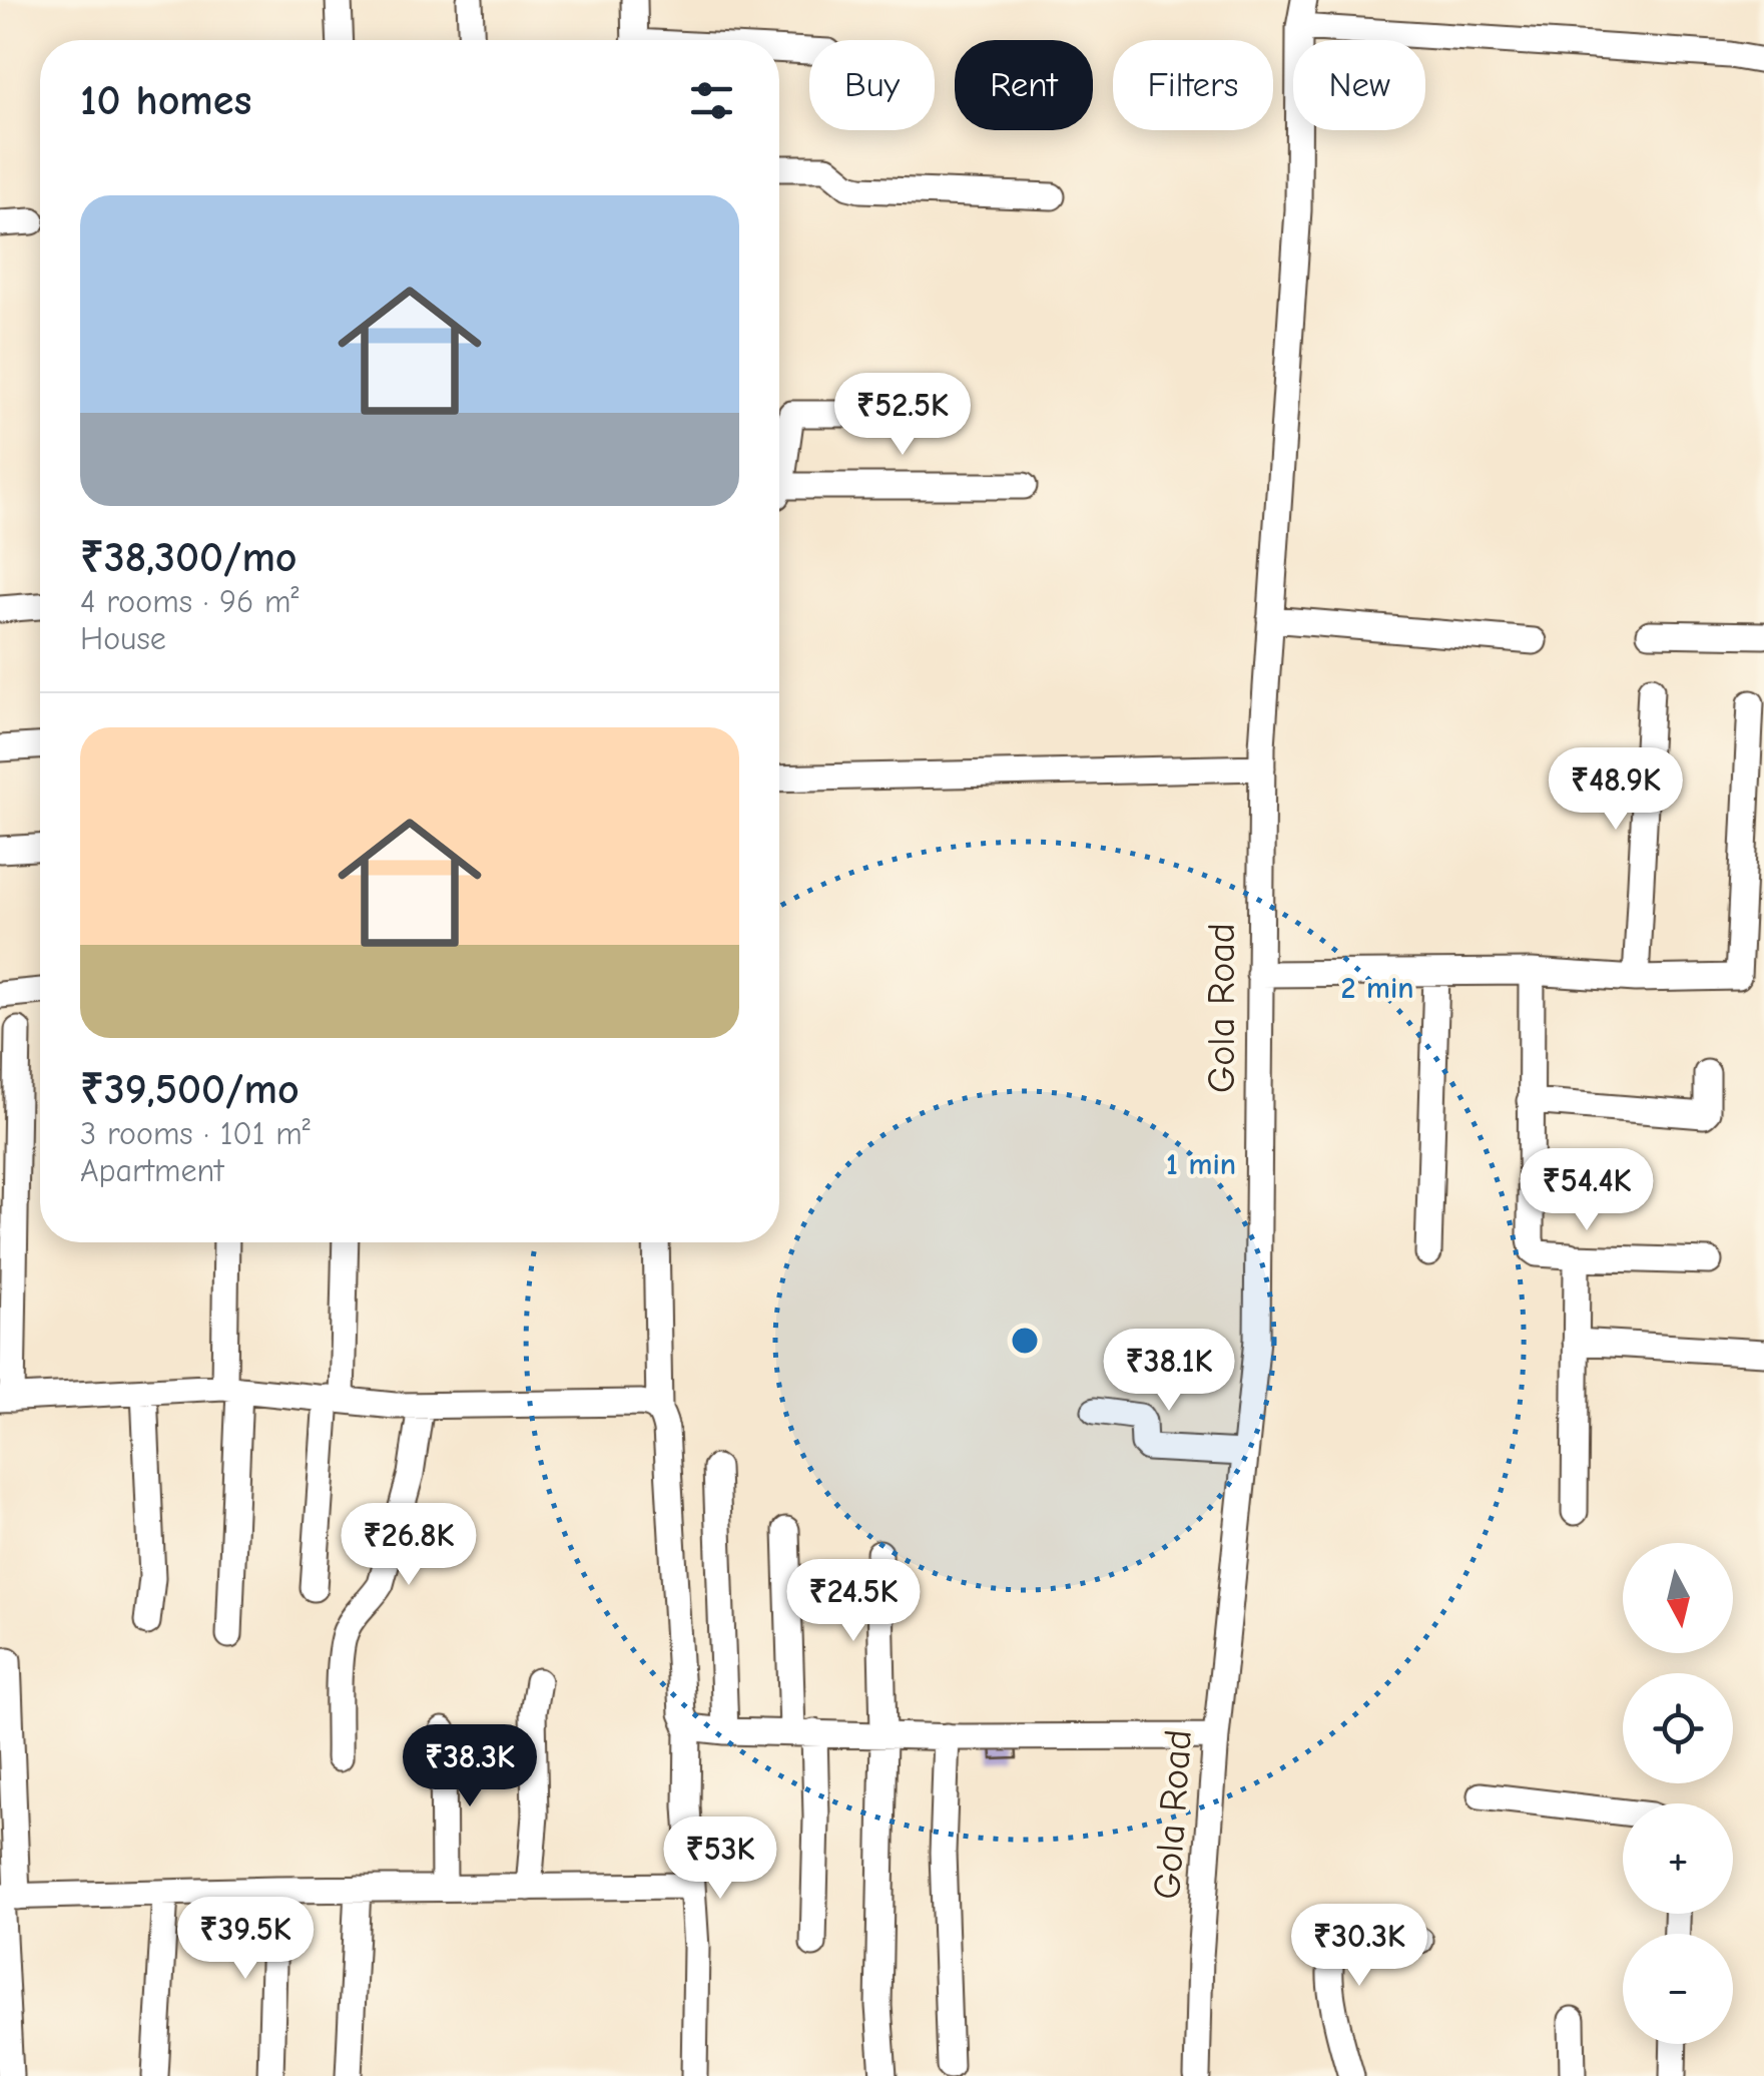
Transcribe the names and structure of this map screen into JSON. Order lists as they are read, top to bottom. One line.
{"streets":{"street":["Gola Road"]},"north":"bottom","page":{"chip":["Buy","Rent","Filters","New"],"heading":"10 homes","list":[{"name":"₹38,300/mo","note":"4 rooms · 96 m² · House"},{"name":"₹39,500/mo","note":"3 rooms · 101 m² · Apartment"}],"price":["₹52.5K","₹48.9K","₹54.4K","₹38.1K","₹26.8K","₹24.5K","₹38.3K","₹53K","₹39.5K","₹30.3K"],"map_buttons":["+","−"]},"rings":["2 min","1 min"]}
